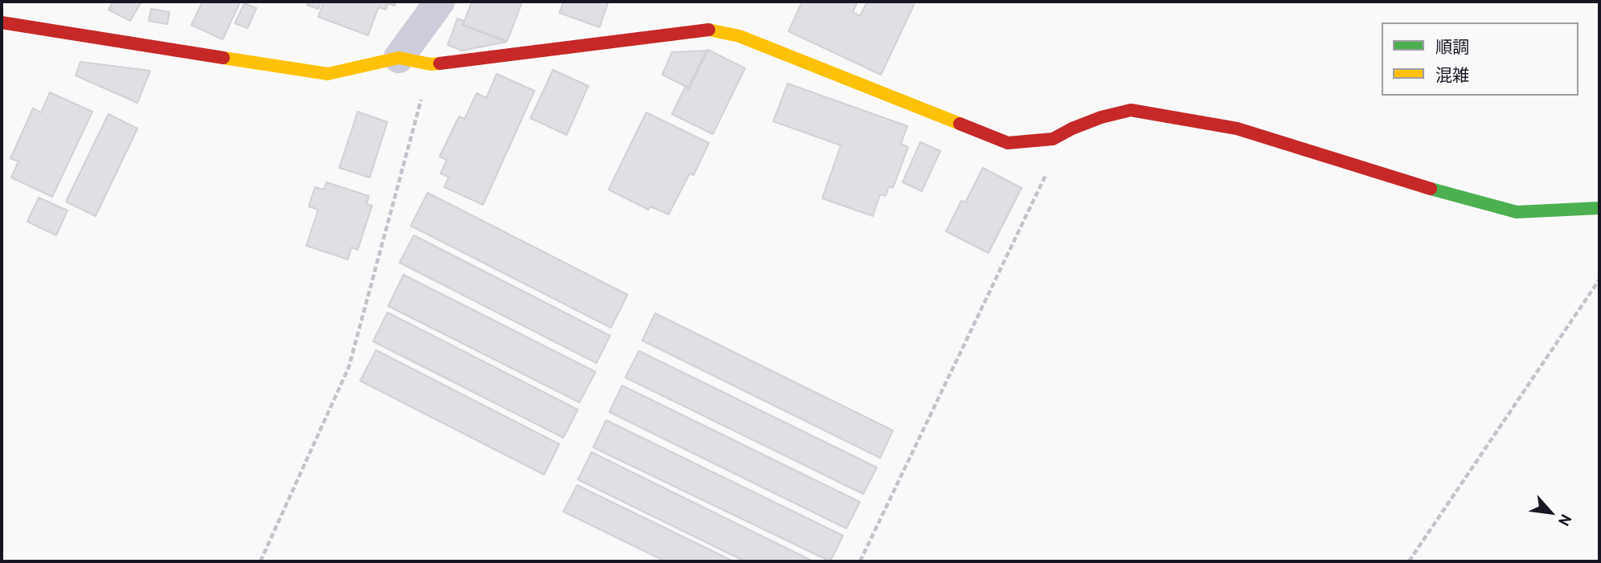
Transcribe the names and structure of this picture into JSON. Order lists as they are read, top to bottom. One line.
{"legend":["順調","混雑"],"north":"bottom right"}
